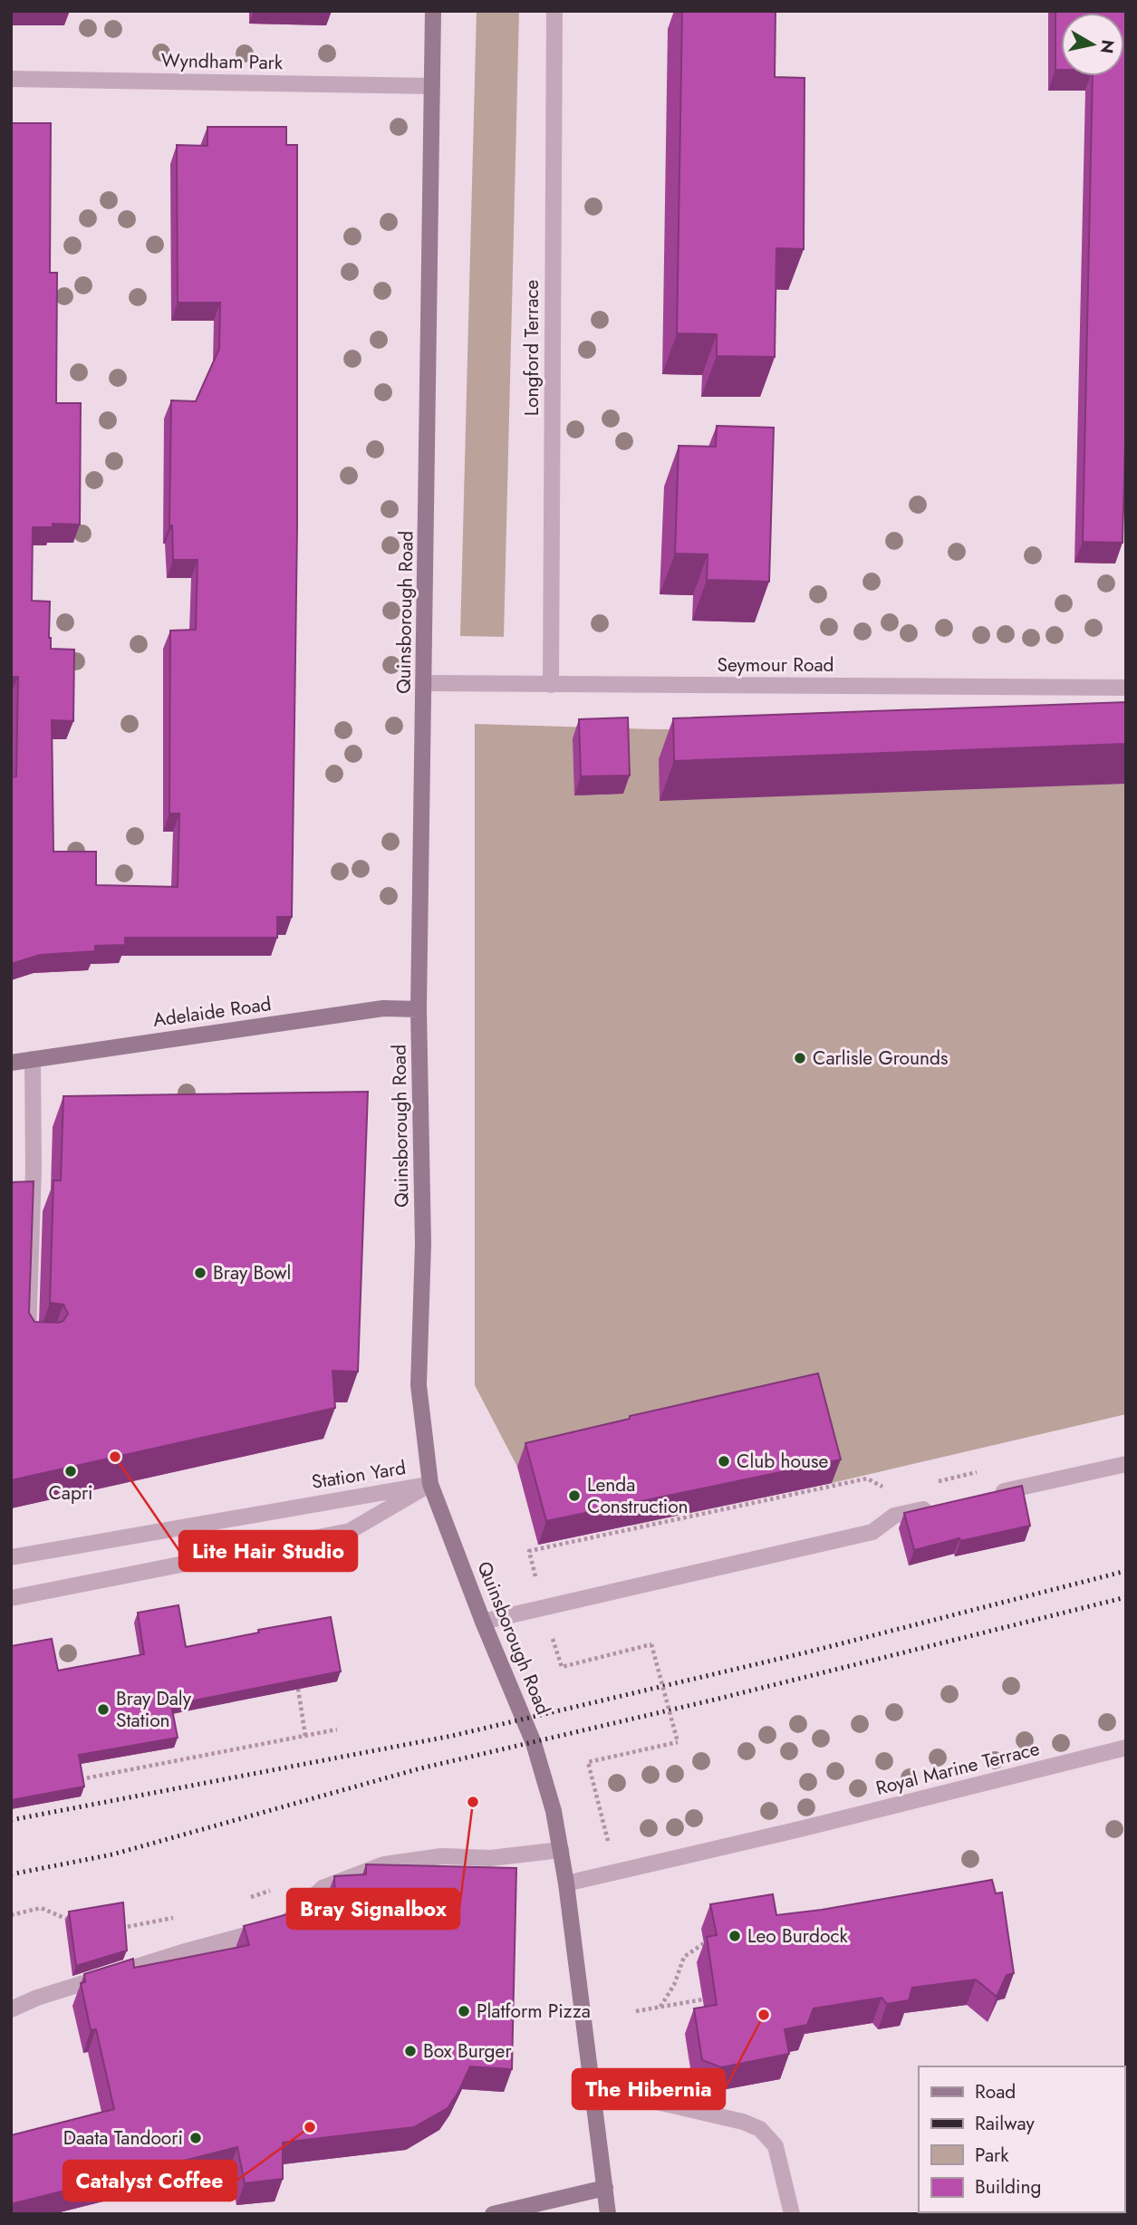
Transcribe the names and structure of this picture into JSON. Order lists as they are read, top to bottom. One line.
{"streets":{"main road":["Quinsborough Road","Adelaide Road"],"street":["Wyndham Park","Longford Terrace","Seymour Road","Station Yard","Royal Marine Terrace"]},"crossings":[["Wyndham Park","Quinsborough Road"],["Longford Terrace","Seymour Road"],["Quinsborough Road","Seymour Road"],["Quinsborough Road","Adelaide Road"],["Quinsborough Road","Station Yard"],["Quinsborough Road","Royal Marine Terrace"]],"places":["Carlisle Grounds","Bray Bowl","Lite Hair Studio","Club house","Capri","Lenda Construction","Bray Daly Station","Bray Signalbox","Leo Burdock","Platform Pizza","The Hibernia","Box Burger","Catalyst Coffee","Daata Tandoori"],"legend":["Road","Railway","Park","Building"],"north":"right"}
